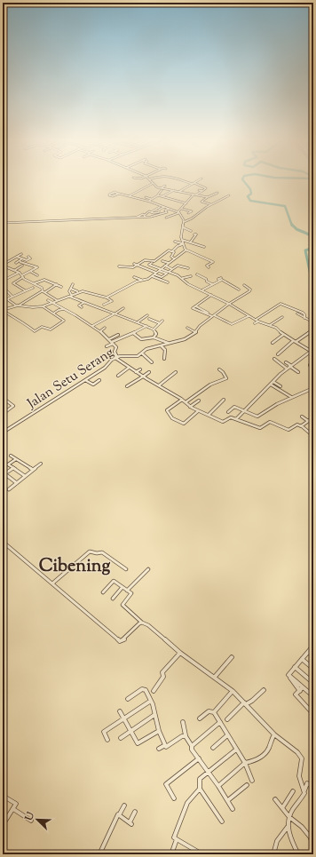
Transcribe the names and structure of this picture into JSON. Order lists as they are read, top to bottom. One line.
{"streets":{"street":["Jalan Setu Serang"]},"districts":["Cibening"],"north":"top left"}
